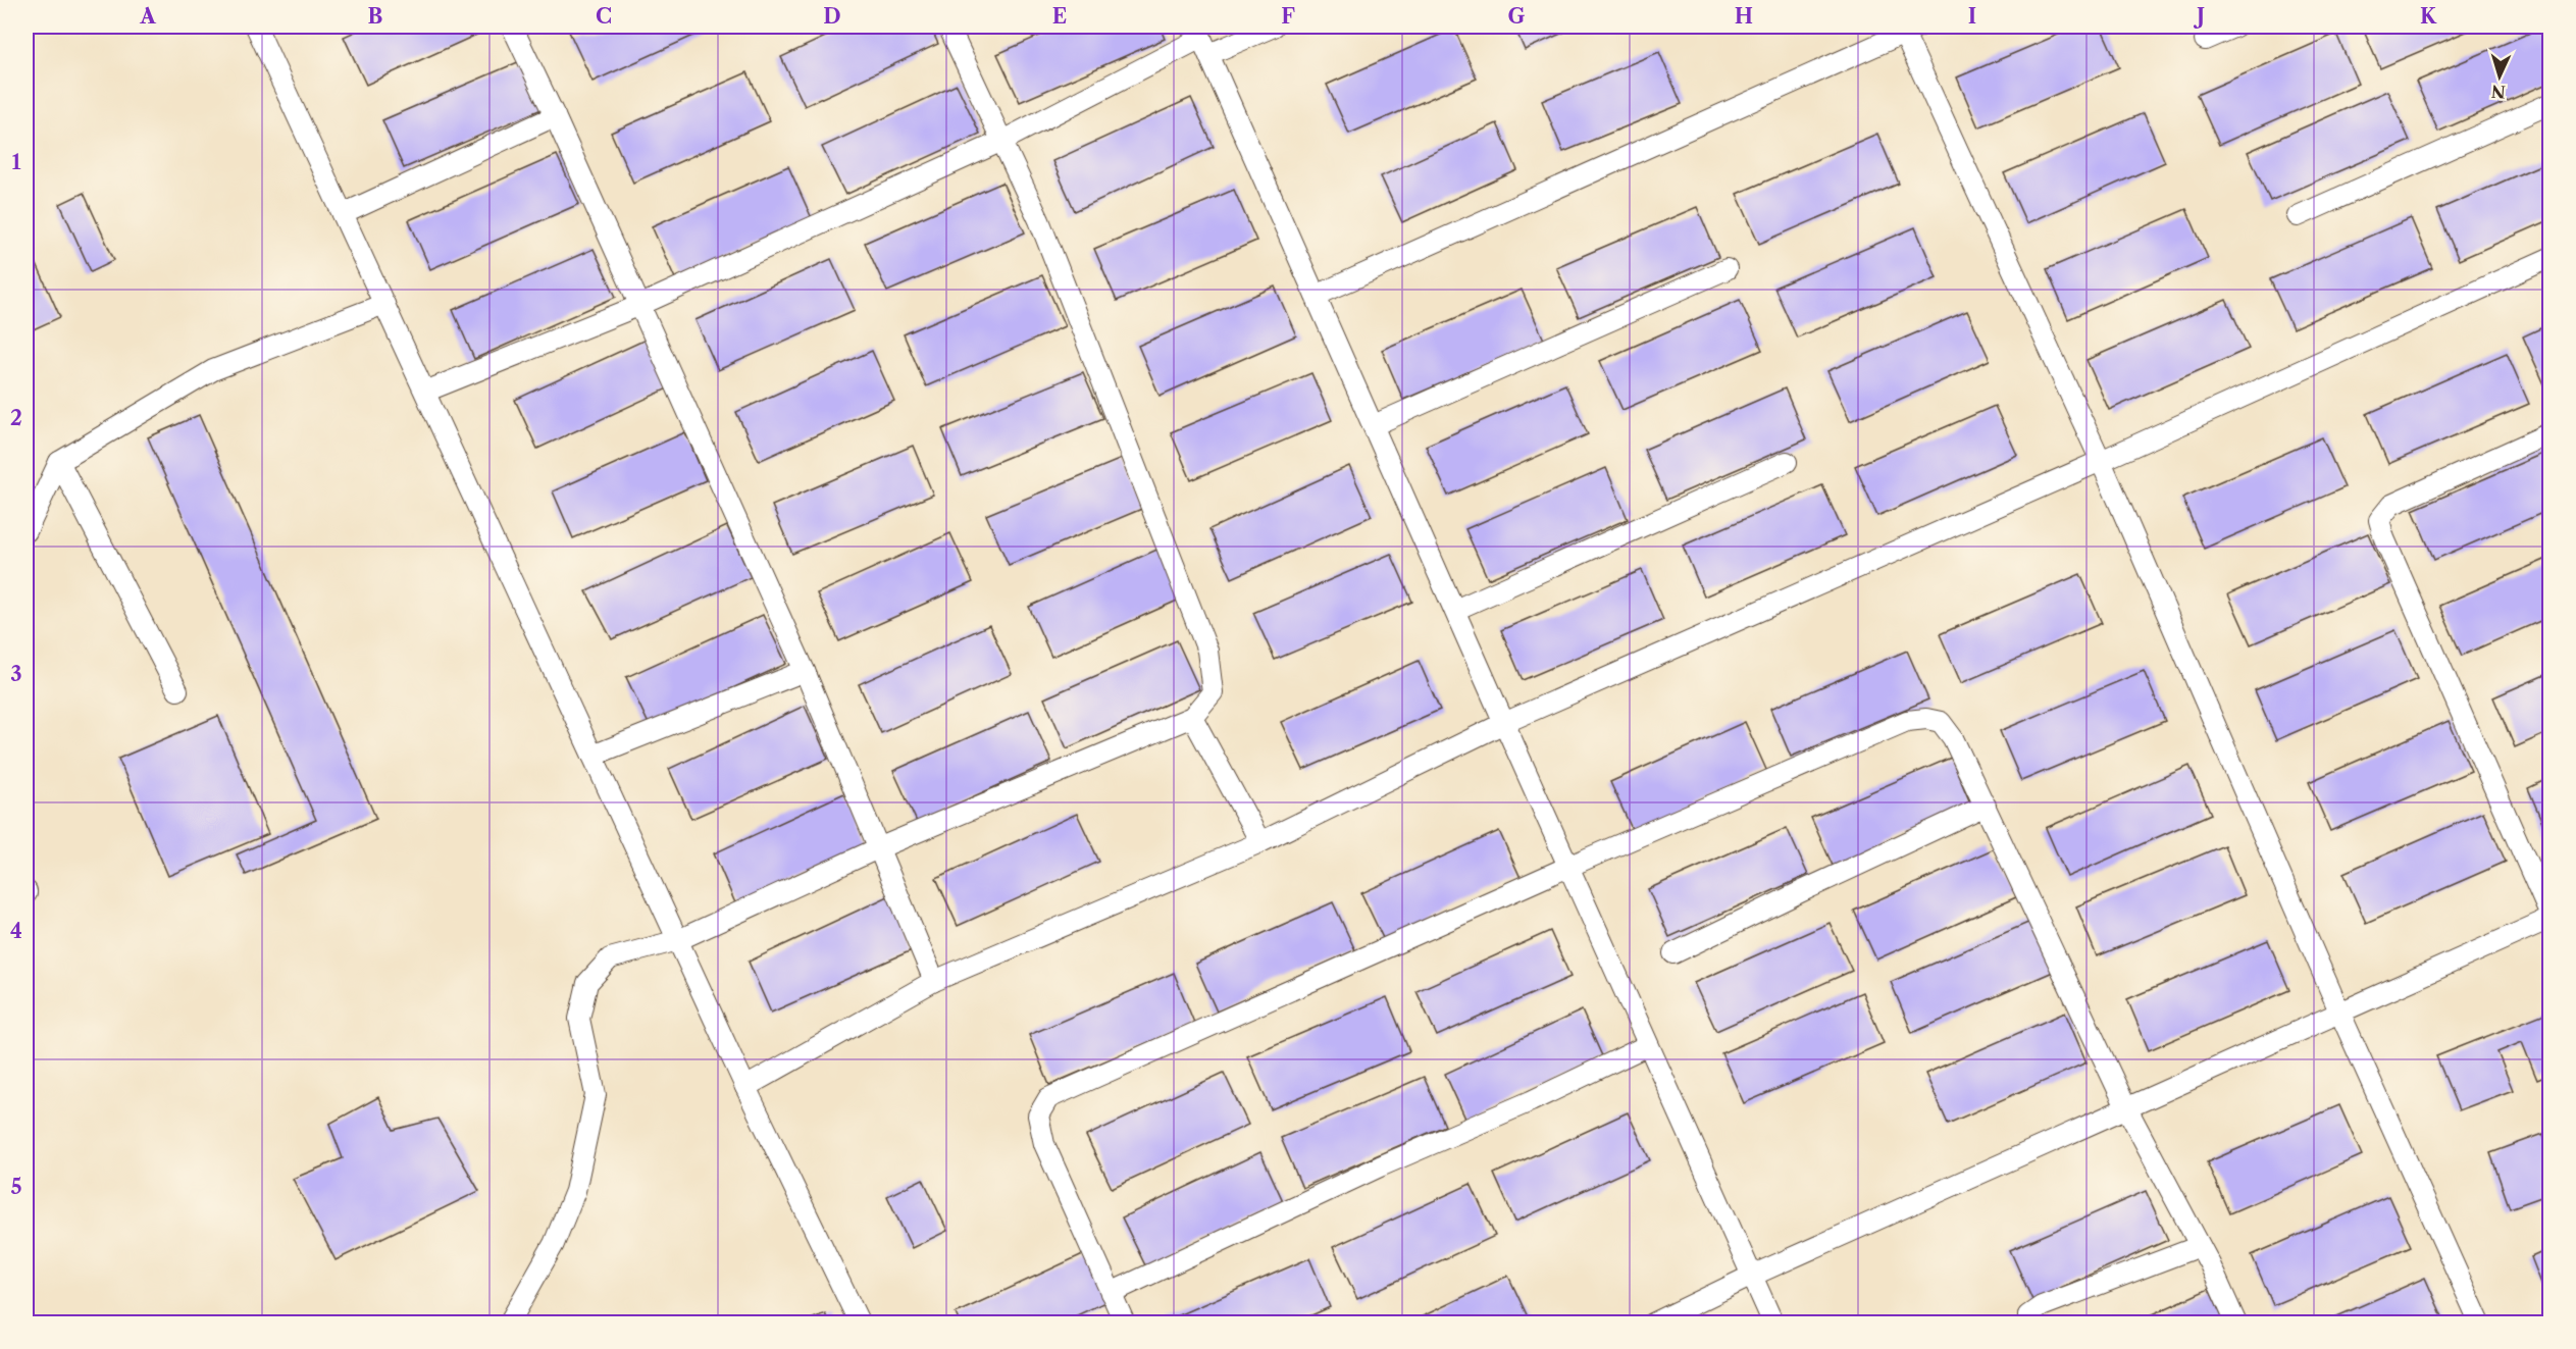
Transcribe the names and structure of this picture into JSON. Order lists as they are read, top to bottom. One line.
{"north":"bottom","grid":{"columns":["A","B","C","D","E","F","G","H","I","J","K"],"rows":["1","2","3","4","5"]}}
